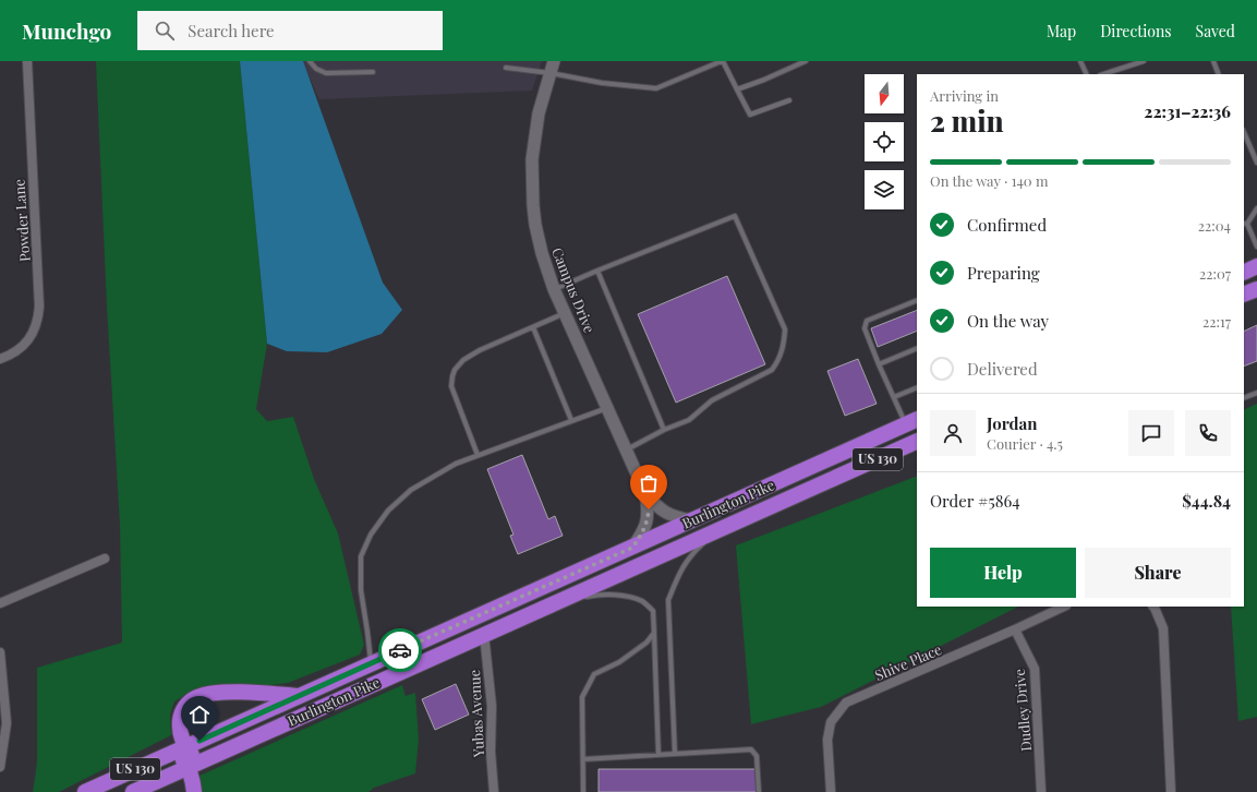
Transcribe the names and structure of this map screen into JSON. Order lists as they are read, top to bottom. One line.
{"streets":{"highway":["US 130","Burlington Pike"],"street":["Powder Lane","Campus Drive","Shive Place","Dudley Drive","Yubas Avenue"]},"crossings":[["Campus Drive","Burlington Pike"],["Burlington Pike","Yubas Avenue"],["Shive Place","Dudley Drive"]],"north":"bottom","page":{"header":"Munchgo","search":"Search here","nav":["Map","Directions","Saved"],"heading":["2 min","Arriving in","22:31–22:36"],"panel":["Jordan","Courier · 4.5","Order #5864","$44.84"],"bar":"On the way · 140 m","list":[["Confirmed","22:04"],["Preparing","22:07"],["On the way","22:17"],"Delivered"],"buttons":["Help","Share"]}}
